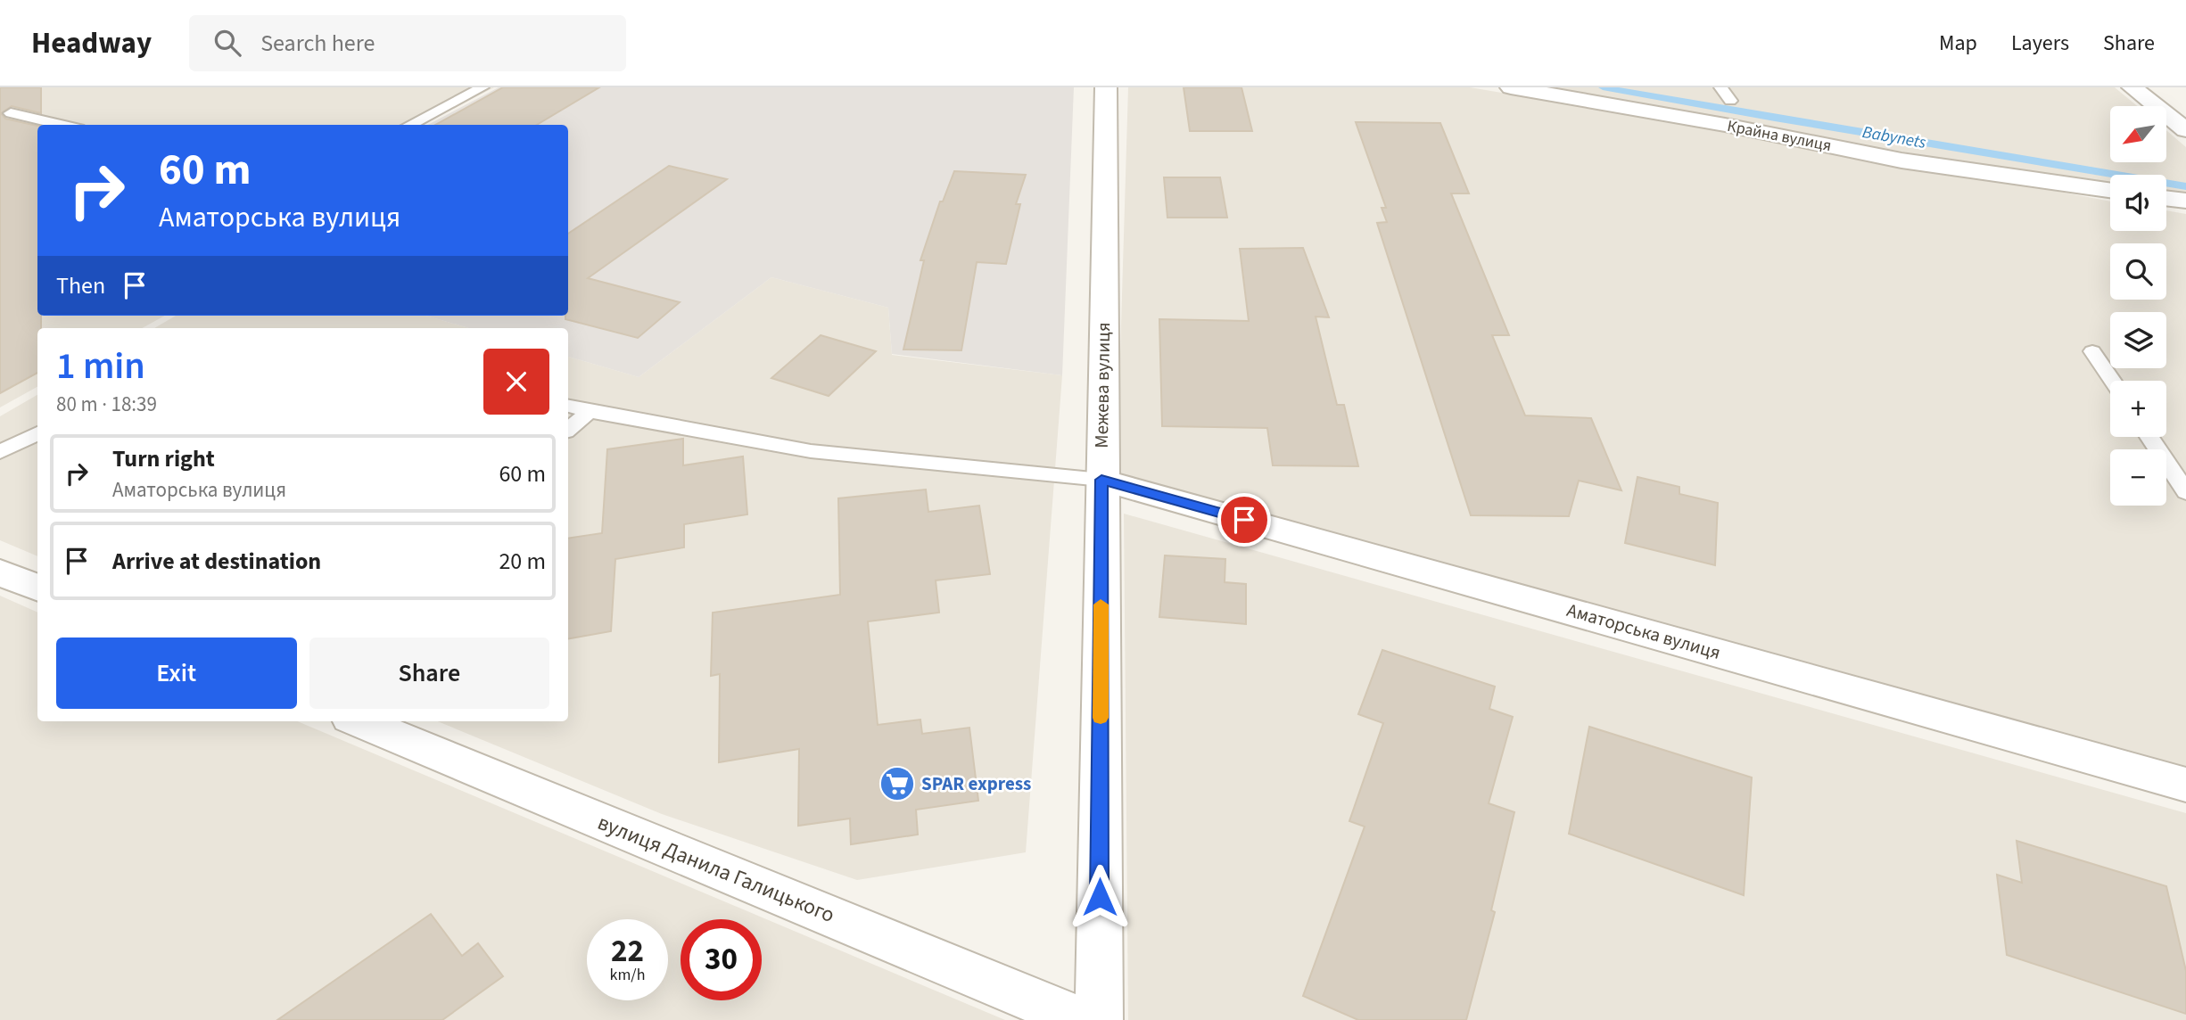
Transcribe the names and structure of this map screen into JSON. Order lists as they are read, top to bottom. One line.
{"streets":{"street":["Крайна вулиця","Межева вулиця","Аматорська вулиця","вулиця Данила Галицького"]},"crossings":[["Межева вулиця","Аматорська вулиця"]],"water":["Babynets"],"places":{"supermarket":["SPAR express"]},"north":"bottom left","page":{"header":"Headway","search":"Search here","nav":["Map","Layers","Share"],"map_buttons":["+","−"],"turn":["60 m","Аматорська вулиця"],"then":"Then","heading":["1 min","80 m · 18:39"],"list":[{"name":"Turn right","note":"Аматорська вулиця","value":"60 m"},{"name":"Arrive at destination","value":"20 m"}],"buttons":["Exit","Share"],"speed":"22 km/h","limit":"30"}}
